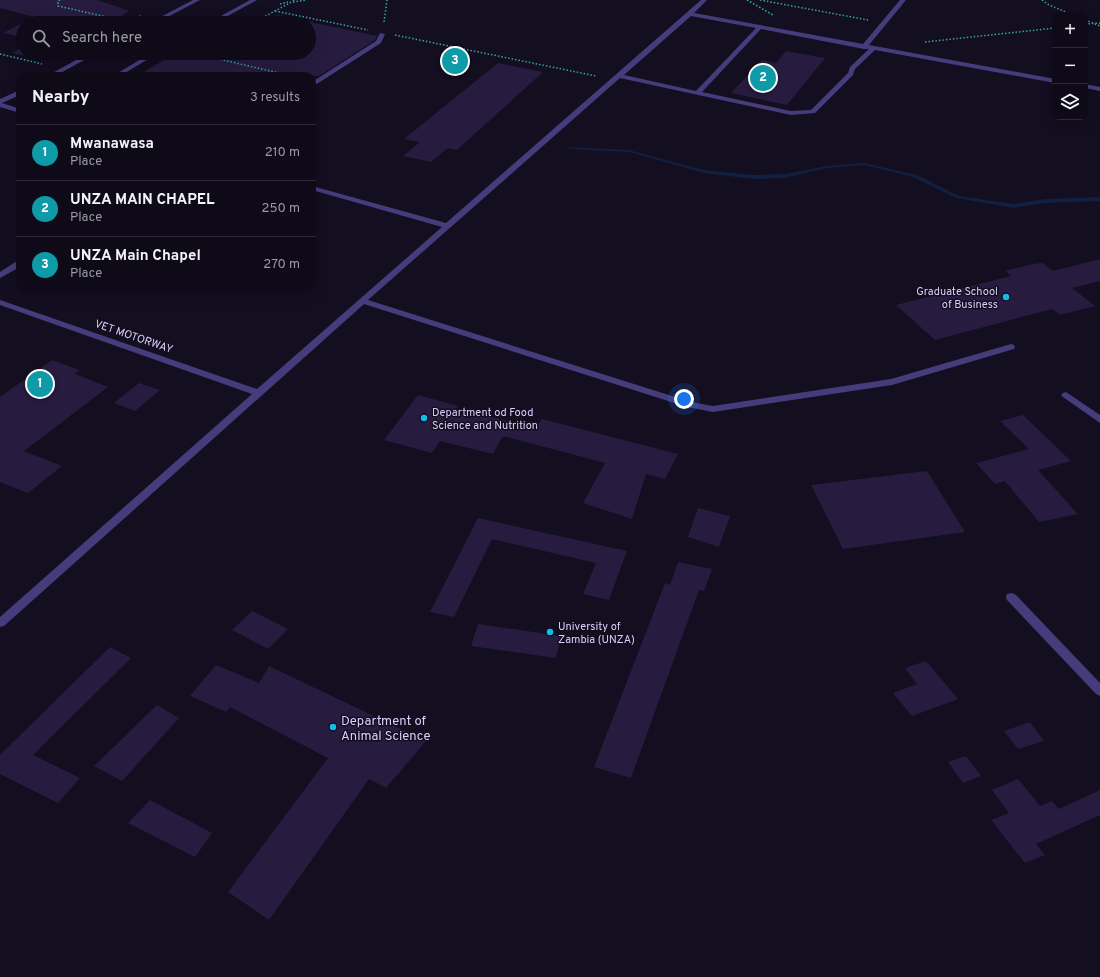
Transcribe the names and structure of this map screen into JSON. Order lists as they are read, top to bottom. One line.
{"streets":{"street":["VET MOTORWAY"]},"places":["Graduate School of Business","Department od Food Science and Nutrition","University of Zambia (UNZA)","Department of Animal Science"],"page":{"map_buttons":["+","−"],"search":"Search here","pins":["3","2","1"],"heading":["Nearby","3 results"],"list":[{"mark":"1","name":"Mwanawasa","note":"Place","value":"210 m"},{"mark":"2","name":"UNZA MAIN CHAPEL","note":"Place","value":"250 m"},{"mark":"3","name":"UNZA Main Chapel","note":"Place","value":"270 m"}]}}
